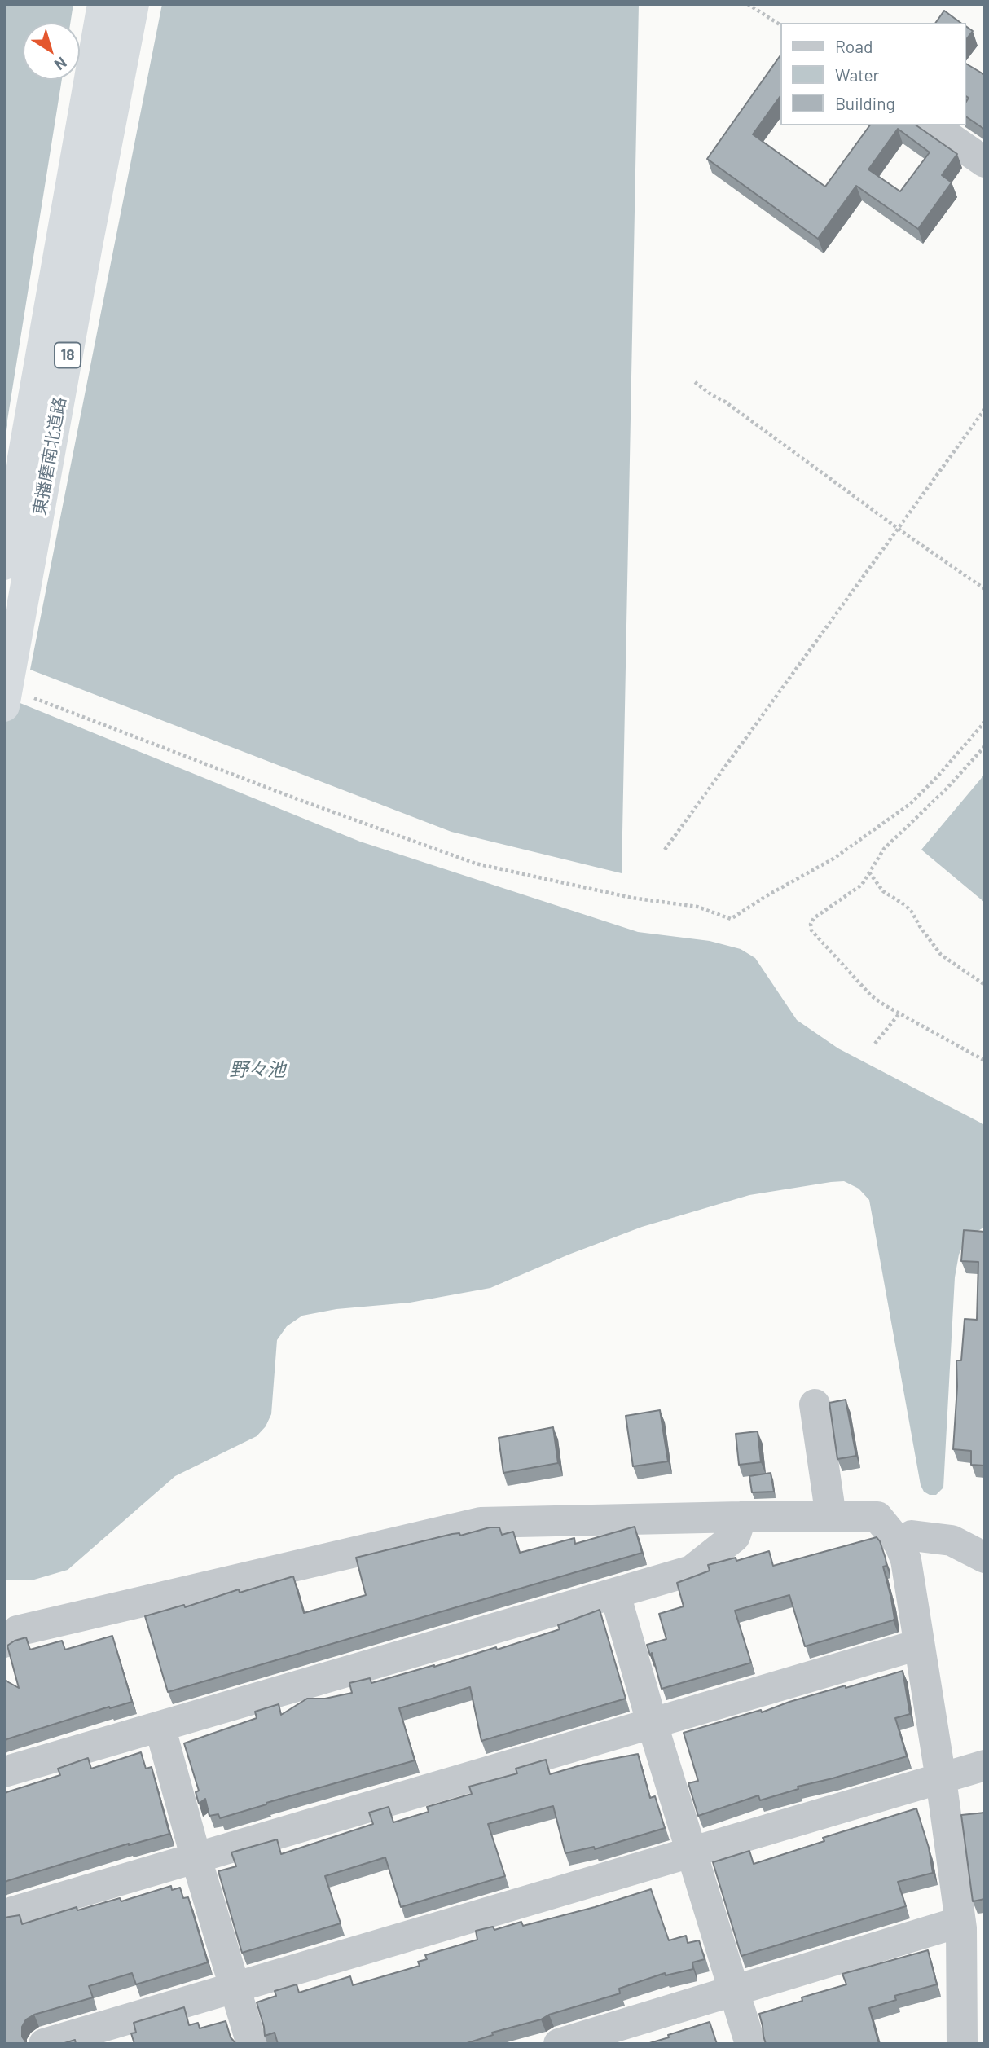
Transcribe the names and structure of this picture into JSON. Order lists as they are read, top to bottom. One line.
{"streets":{"highway":["18","東播磨南北道路"]},"water":["野々池"],"legend":["Road","Water","Building"],"north":"bottom right"}
